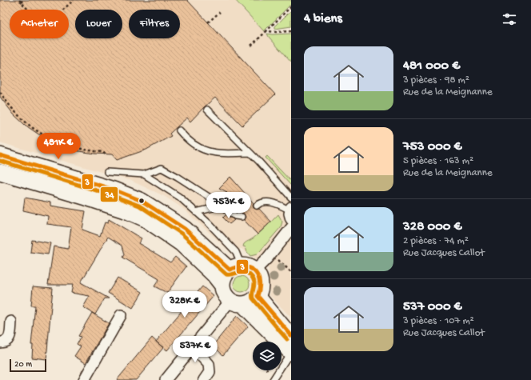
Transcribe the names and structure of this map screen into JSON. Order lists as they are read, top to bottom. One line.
{"lines":["transit line 3","transit line 34"],"scale_bar":"20 m","page":{"heading":"4 biens","chip":["Acheter","Louer","Filtres"],"list":[{"name":"481 000 €","note":"3 pièces · 98 m² · Rue de la Meignanne"},{"name":"753 000 €","note":"5 pièces · 163 m² · Rue de la Meignanne"},{"name":"328 000 €","note":"2 pièces · 74 m² · Rue Jacques Callot"},{"name":"537 000 €","note":"3 pièces · 107 m² · Rue Jacques Callot"}],"price":["481K €","753K €","328K €","537K €"],"scale":"20 m"}}
